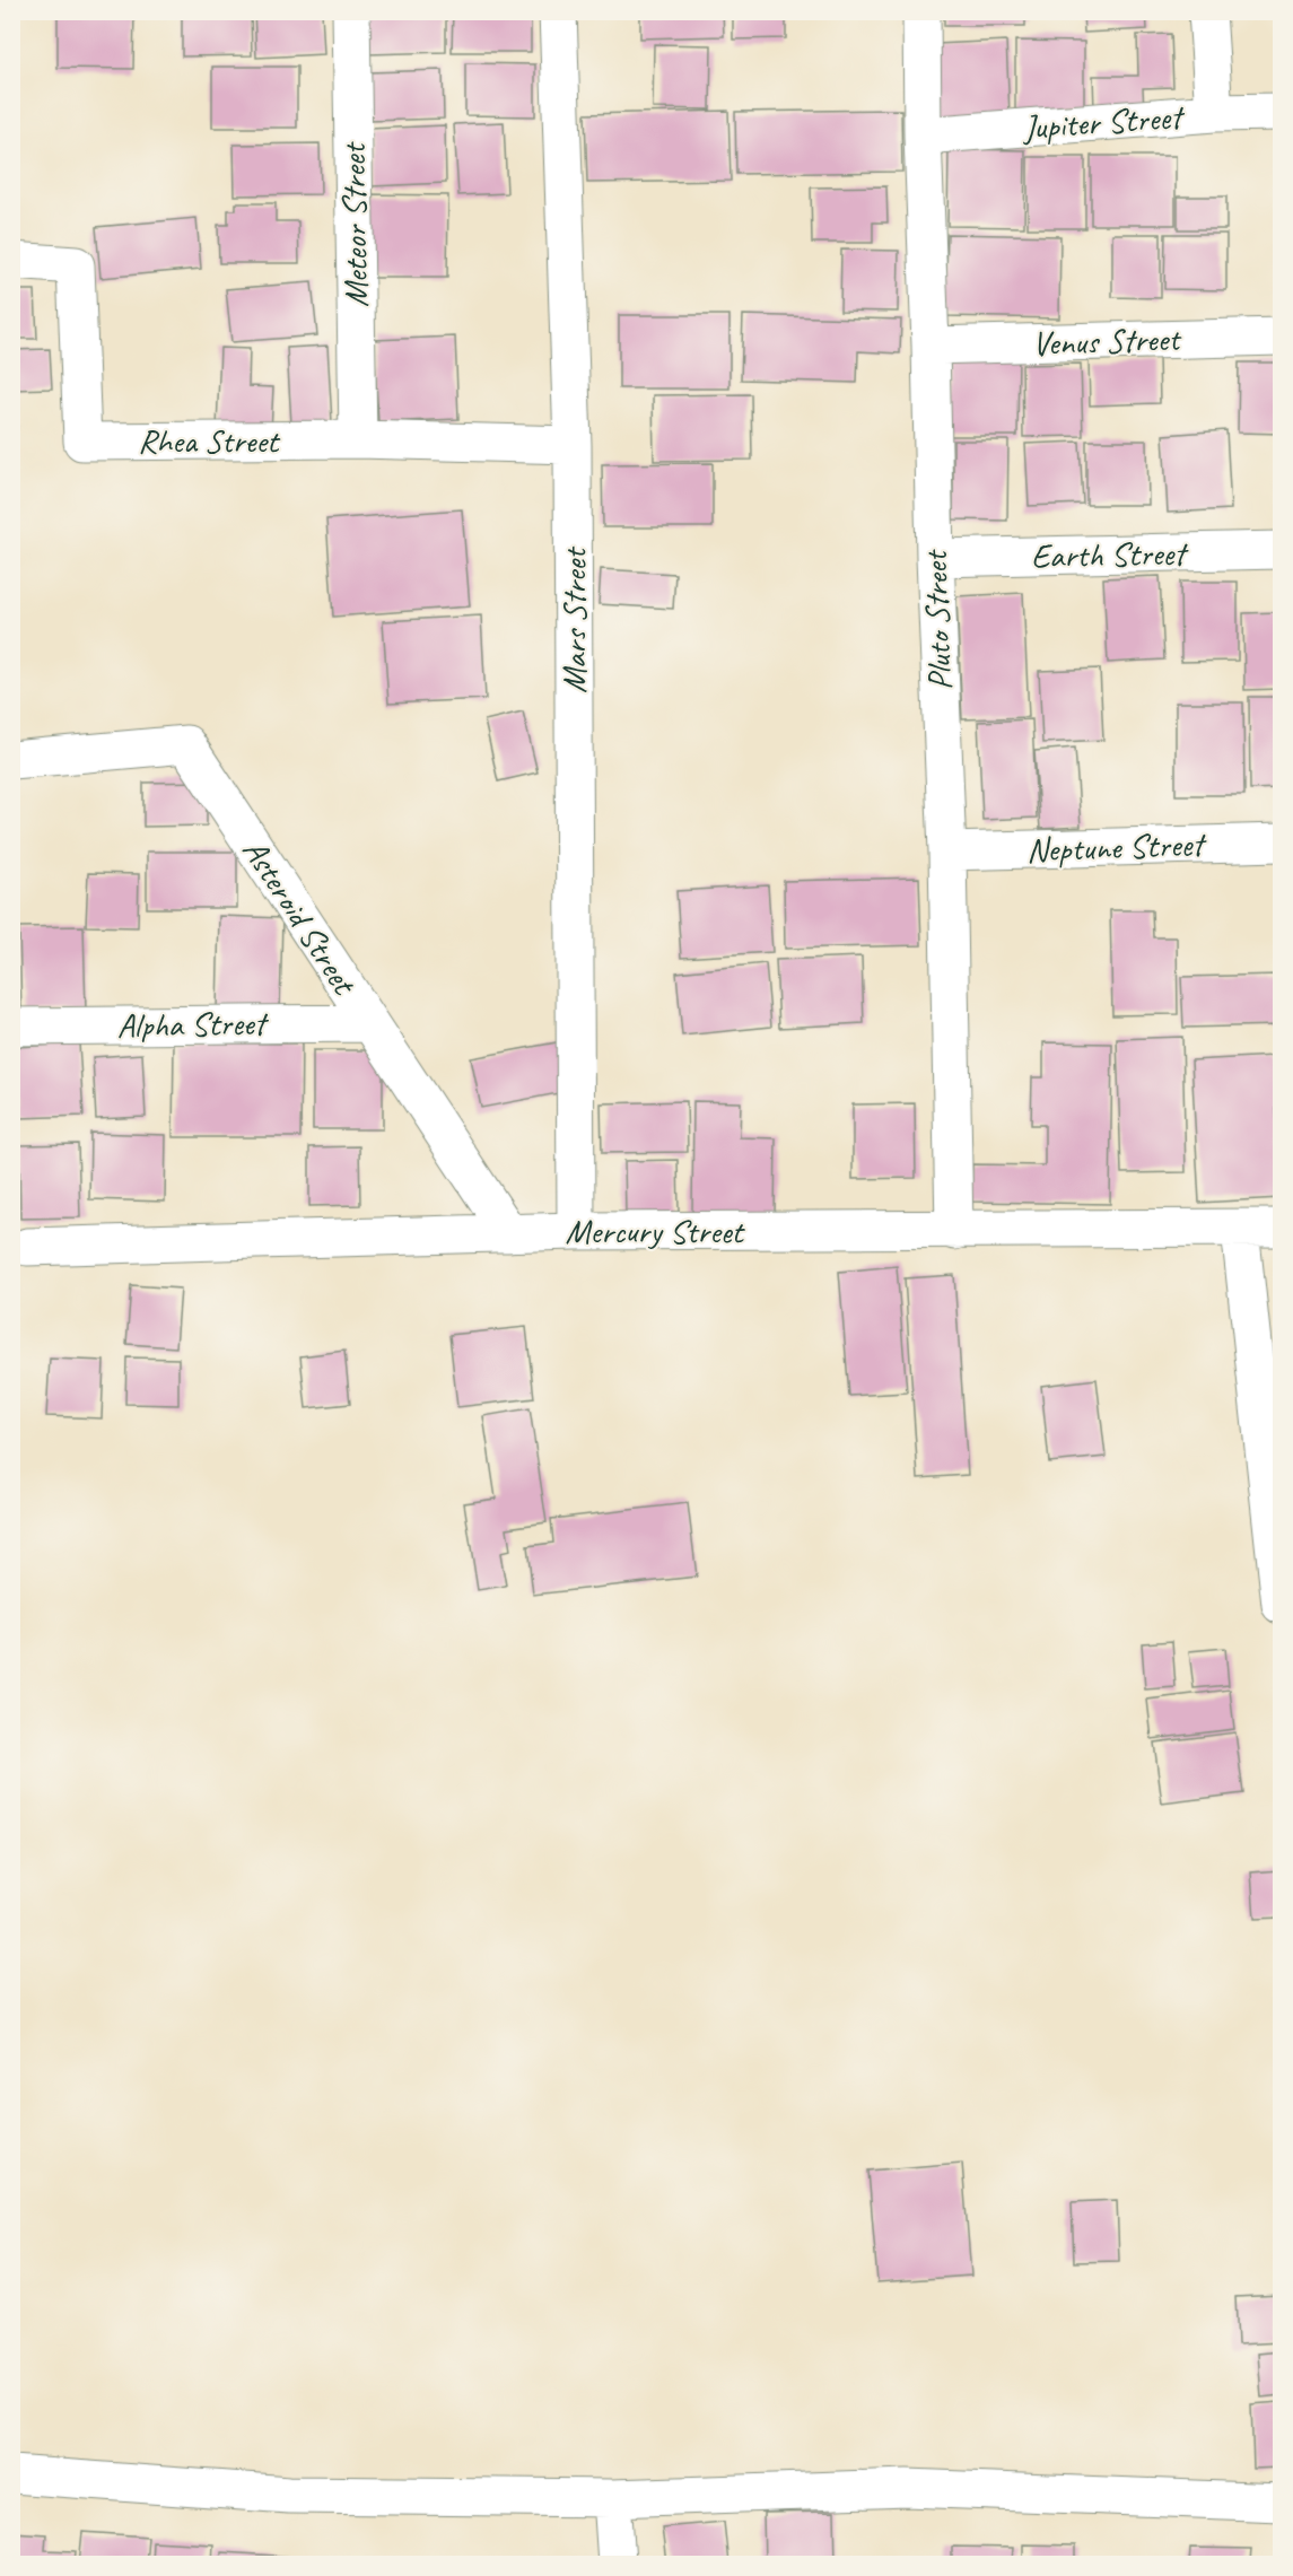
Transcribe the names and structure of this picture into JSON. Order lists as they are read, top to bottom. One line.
{"streets":{"street":["Jupiter Street","Meteor Street","Venus Street","Rhea Street","Earth Street","Mars Street","Pluto Street","Neptune Street","Asteroid Street","Alpha Street","Mercury Street"]},"crossings":[["Jupiter Street","Pluto Street"],["Meteor Street","Rhea Street"],["Venus Street","Pluto Street"],["Rhea Street","Mars Street"],["Earth Street","Pluto Street"],["Mars Street","Mercury Street"],["Pluto Street","Neptune Street"],["Pluto Street","Mercury Street"],["Asteroid Street","Alpha Street"],["Asteroid Street","Mercury Street"]]}
